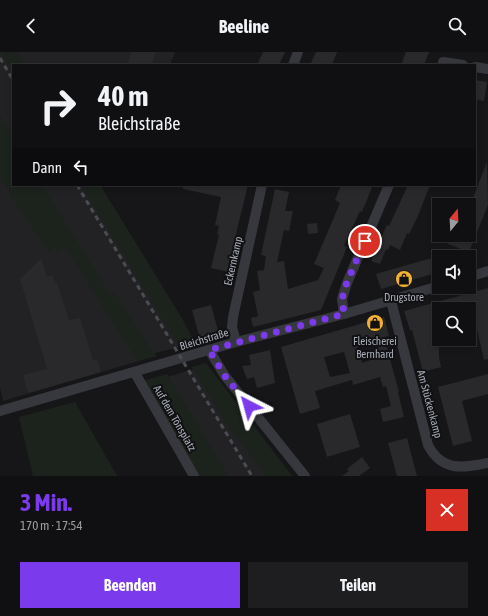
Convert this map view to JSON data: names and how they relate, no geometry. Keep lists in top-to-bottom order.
{
  "streets": {
    "street": [
      "Eckernkamp",
      "Bleichstraße",
      "Am Stückenkamp",
      "Auf dem Tönsplatz"
    ]
  },
  "crossings": [
    ["Eckernkamp", "Bleichstraße"],
    ["Bleichstraße", "Am Stückenkamp"],
    ["Bleichstraße", "Auf dem Tönsplatz"]
  ],
  "places": {
    "shop": ["Drugstore", "Fleischerei Bernhard"]
  },
  "north": "top",
  "page": {
    "header": "Beeline",
    "turn": ["40 m", "Bleichstraße"],
    "then": "Dann",
    "heading": ["3 Min.", "170 m · 17:54"],
    "buttons": ["Beenden", "Teilen"]
  }
}
